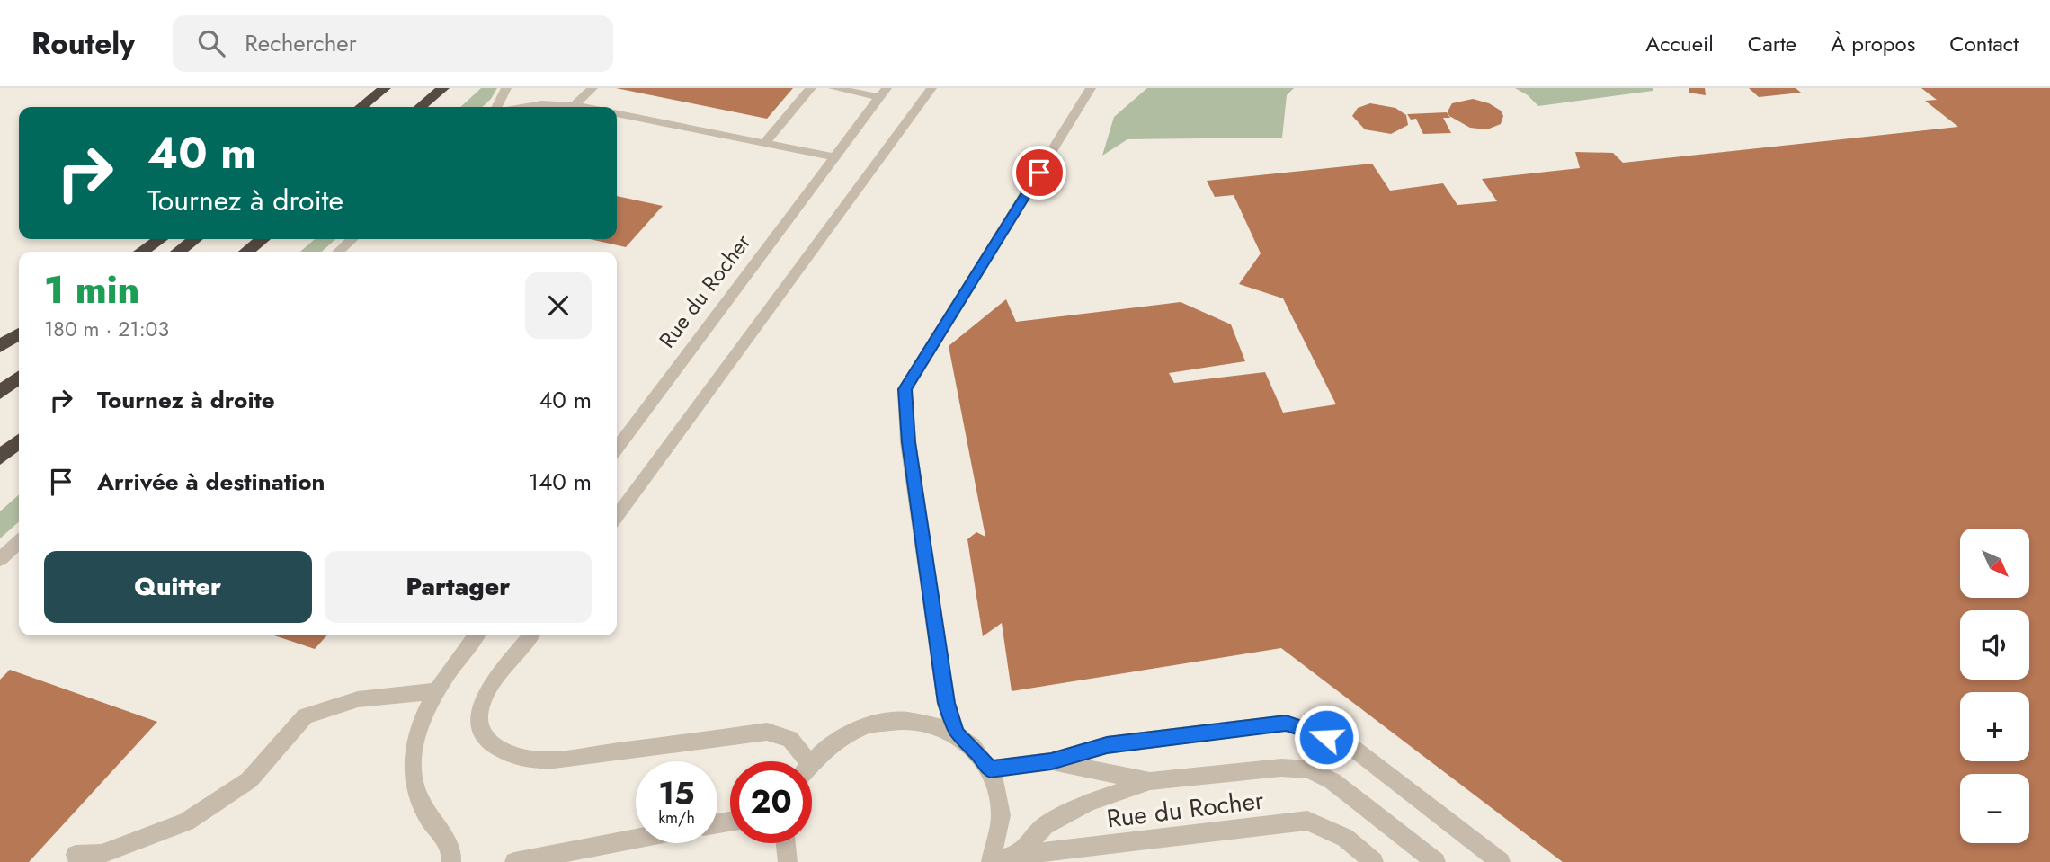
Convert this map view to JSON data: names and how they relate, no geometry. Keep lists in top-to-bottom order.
{
  "streets": {
    "street": ["Rue du Rocher"]
  },
  "north": "bottom right",
  "page": {
    "header": "Routely",
    "search": "Rechercher",
    "nav": [
      "Accueil",
      "Carte",
      "À propos",
      "Contact"
    ],
    "turn": ["40 m", "Tournez à droite"],
    "heading": ["1 min", "180 m · 21:03"],
    "list": [
      {
        "name": "Tournez à droite",
        "value": "40 m"
      },
      {
        "name": "Arrivée à destination",
        "value": "140 m"
      }
    ],
    "map_buttons": ["+", "−"],
    "buttons": ["Quitter", "Partager"],
    "speed": "15 km/h",
    "limit": "20"
  }
}
